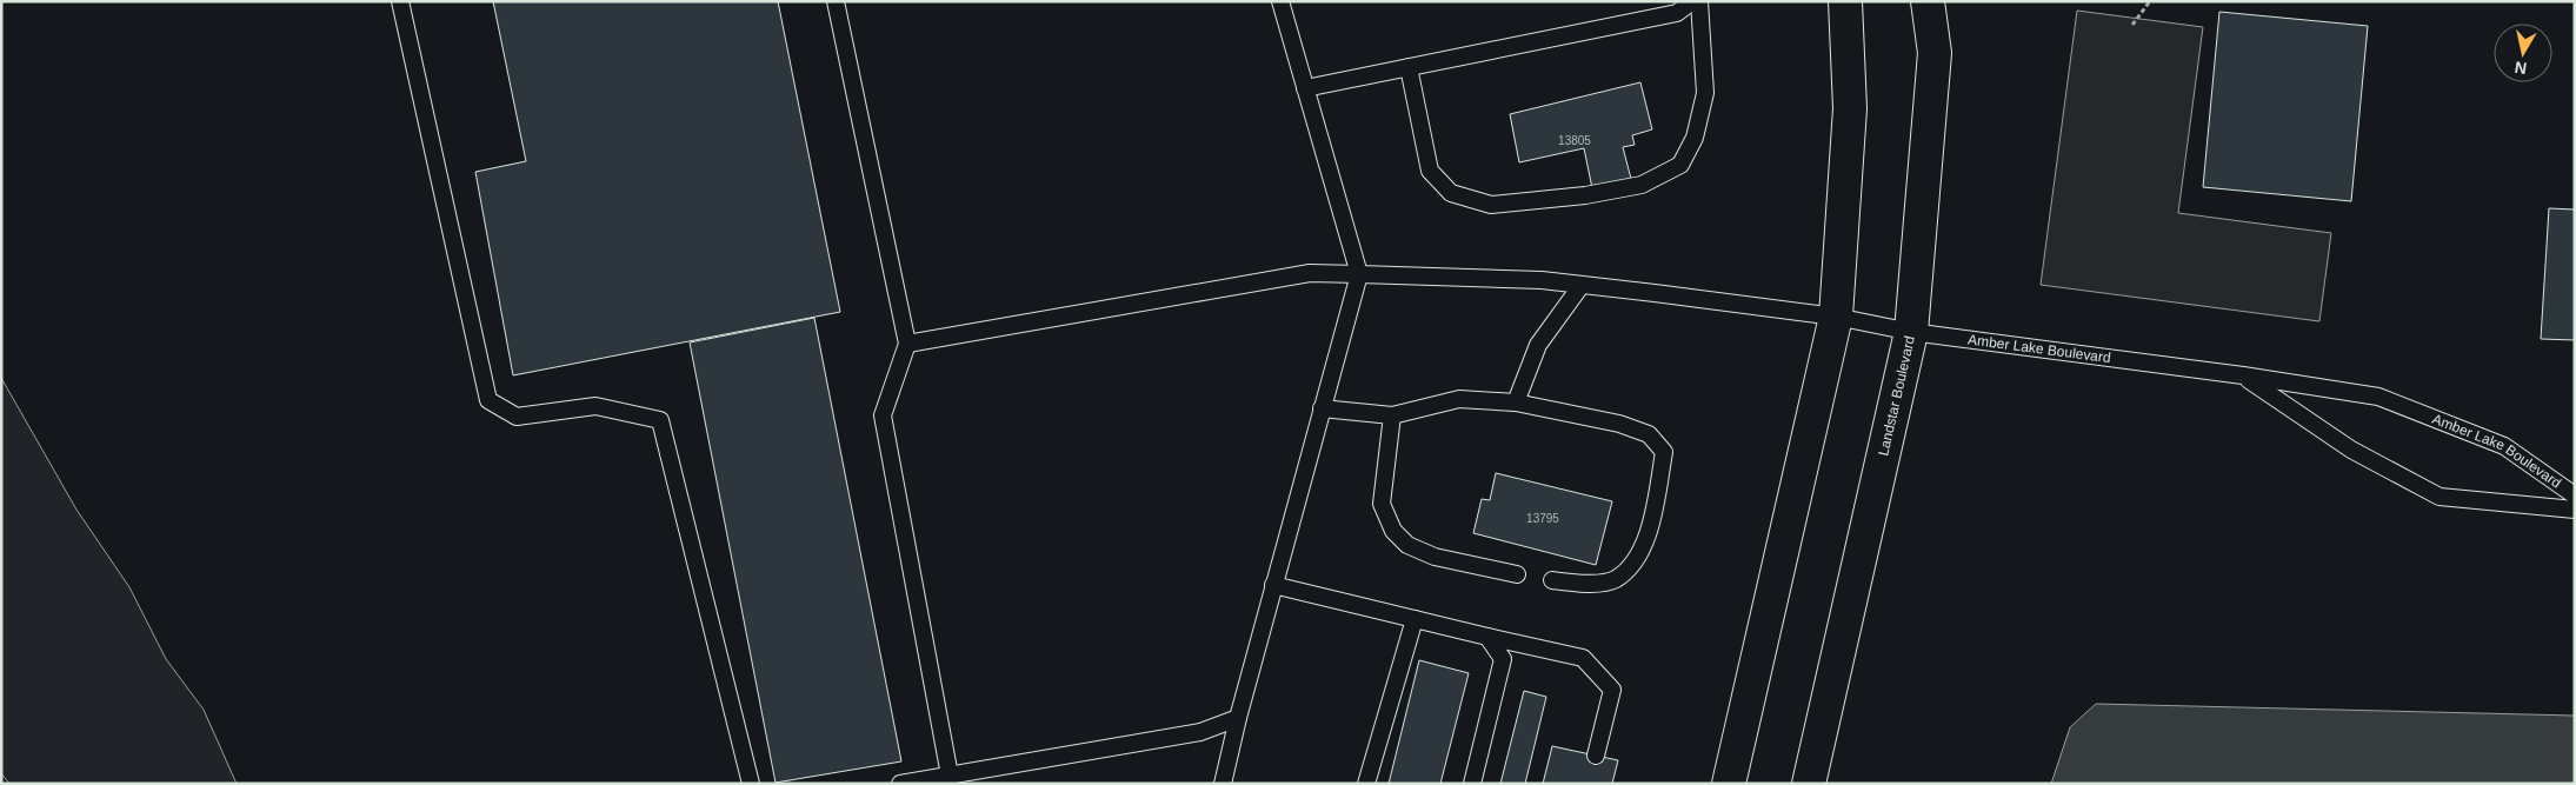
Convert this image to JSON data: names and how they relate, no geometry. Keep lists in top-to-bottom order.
{
  "streets": {
    "main road": ["Landstar Boulevard"],
    "lane": ["Amber Lake Boulevard"]
  },
  "crossings": [
    ["Amber Lake Boulevard", "Landstar Boulevard"]
  ],
  "house_numbers": ["13805", "13795"],
  "north": "bottom"
}
